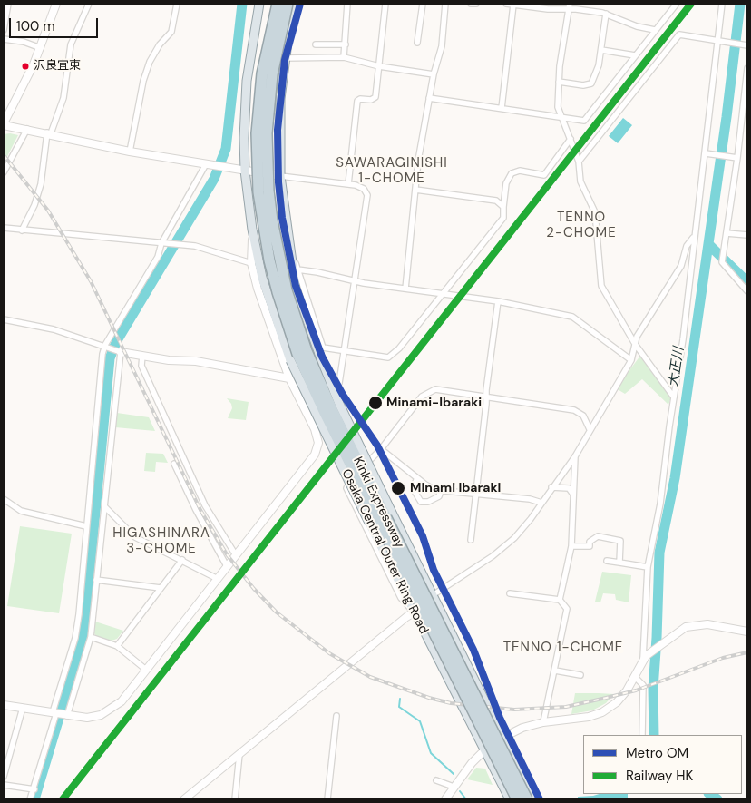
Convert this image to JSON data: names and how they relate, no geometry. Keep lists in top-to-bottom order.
{
  "streets": {
    "highway": ["Kinki Expressway"],
    "main road": ["Osaka Central Outer Ring Road"]
  },
  "districts": [
    "SAWARAGINISHI 1-CHOME",
    "TENNO 2-CHOME",
    "HIGASHINARA 3-CHOME",
    "TENNO 1-CHOME"
  ],
  "water": ["大正川"],
  "places": ["沢良宜東", "Minami-Ibaraki", "Minami Ibaraki"],
  "lines": ["metro line OM", "rail line HK"],
  "legend": ["Metro OM", "Railway HK"],
  "scale_bar": "100 m"
}
